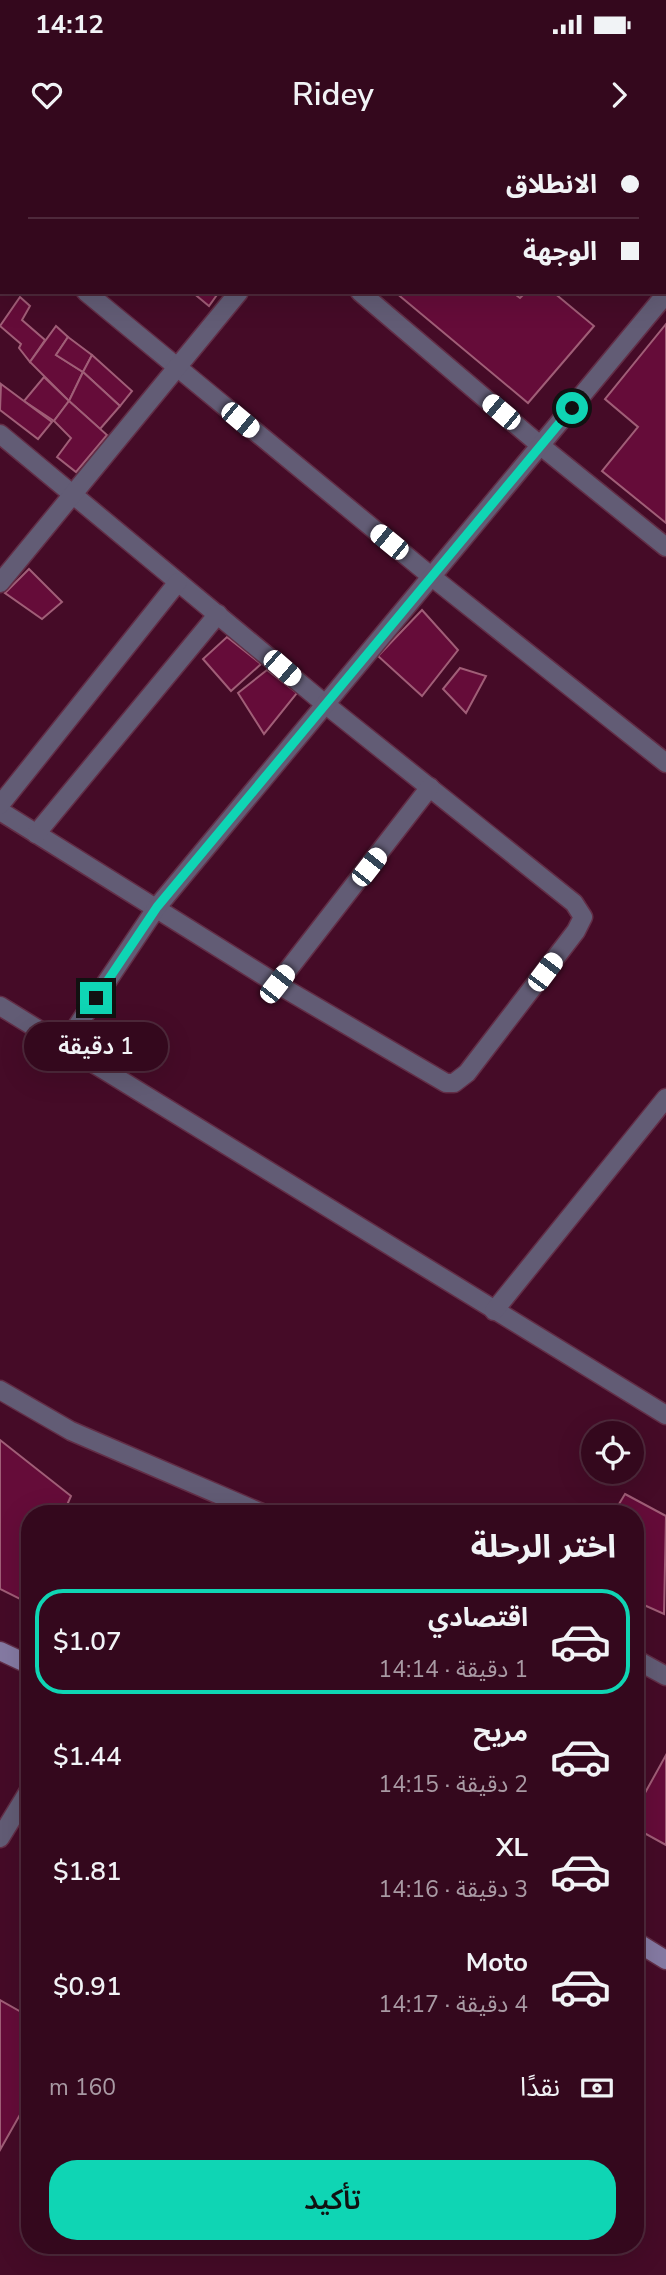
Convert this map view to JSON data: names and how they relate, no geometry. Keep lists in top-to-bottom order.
{
  "page": {
    "status": "14:12",
    "header": "Ridey",
    "banner": ["الانطلاق", "الوجهة"],
    "bubble": "1 دقيقة",
    "heading": "اختر الرحلة",
    "list": [
      {
        "name": "اقتصادي",
        "note": "1 دقيقة · 14:14",
        "value": "$1.07"
      },
      {
        "name": "مريح",
        "note": "2 دقيقة · 14:15",
        "value": "$1.44"
      },
      {
        "name": "XL",
        "note": "3 دقيقة · 14:16",
        "value": "$1.81"
      },
      {
        "name": "Moto",
        "note": "4 دقيقة · 14:17",
        "value": "$0.91"
      }
    ],
    "pay": ["نقدًا", "160 m"],
    "buttons": "تأكيد"
  }
}
